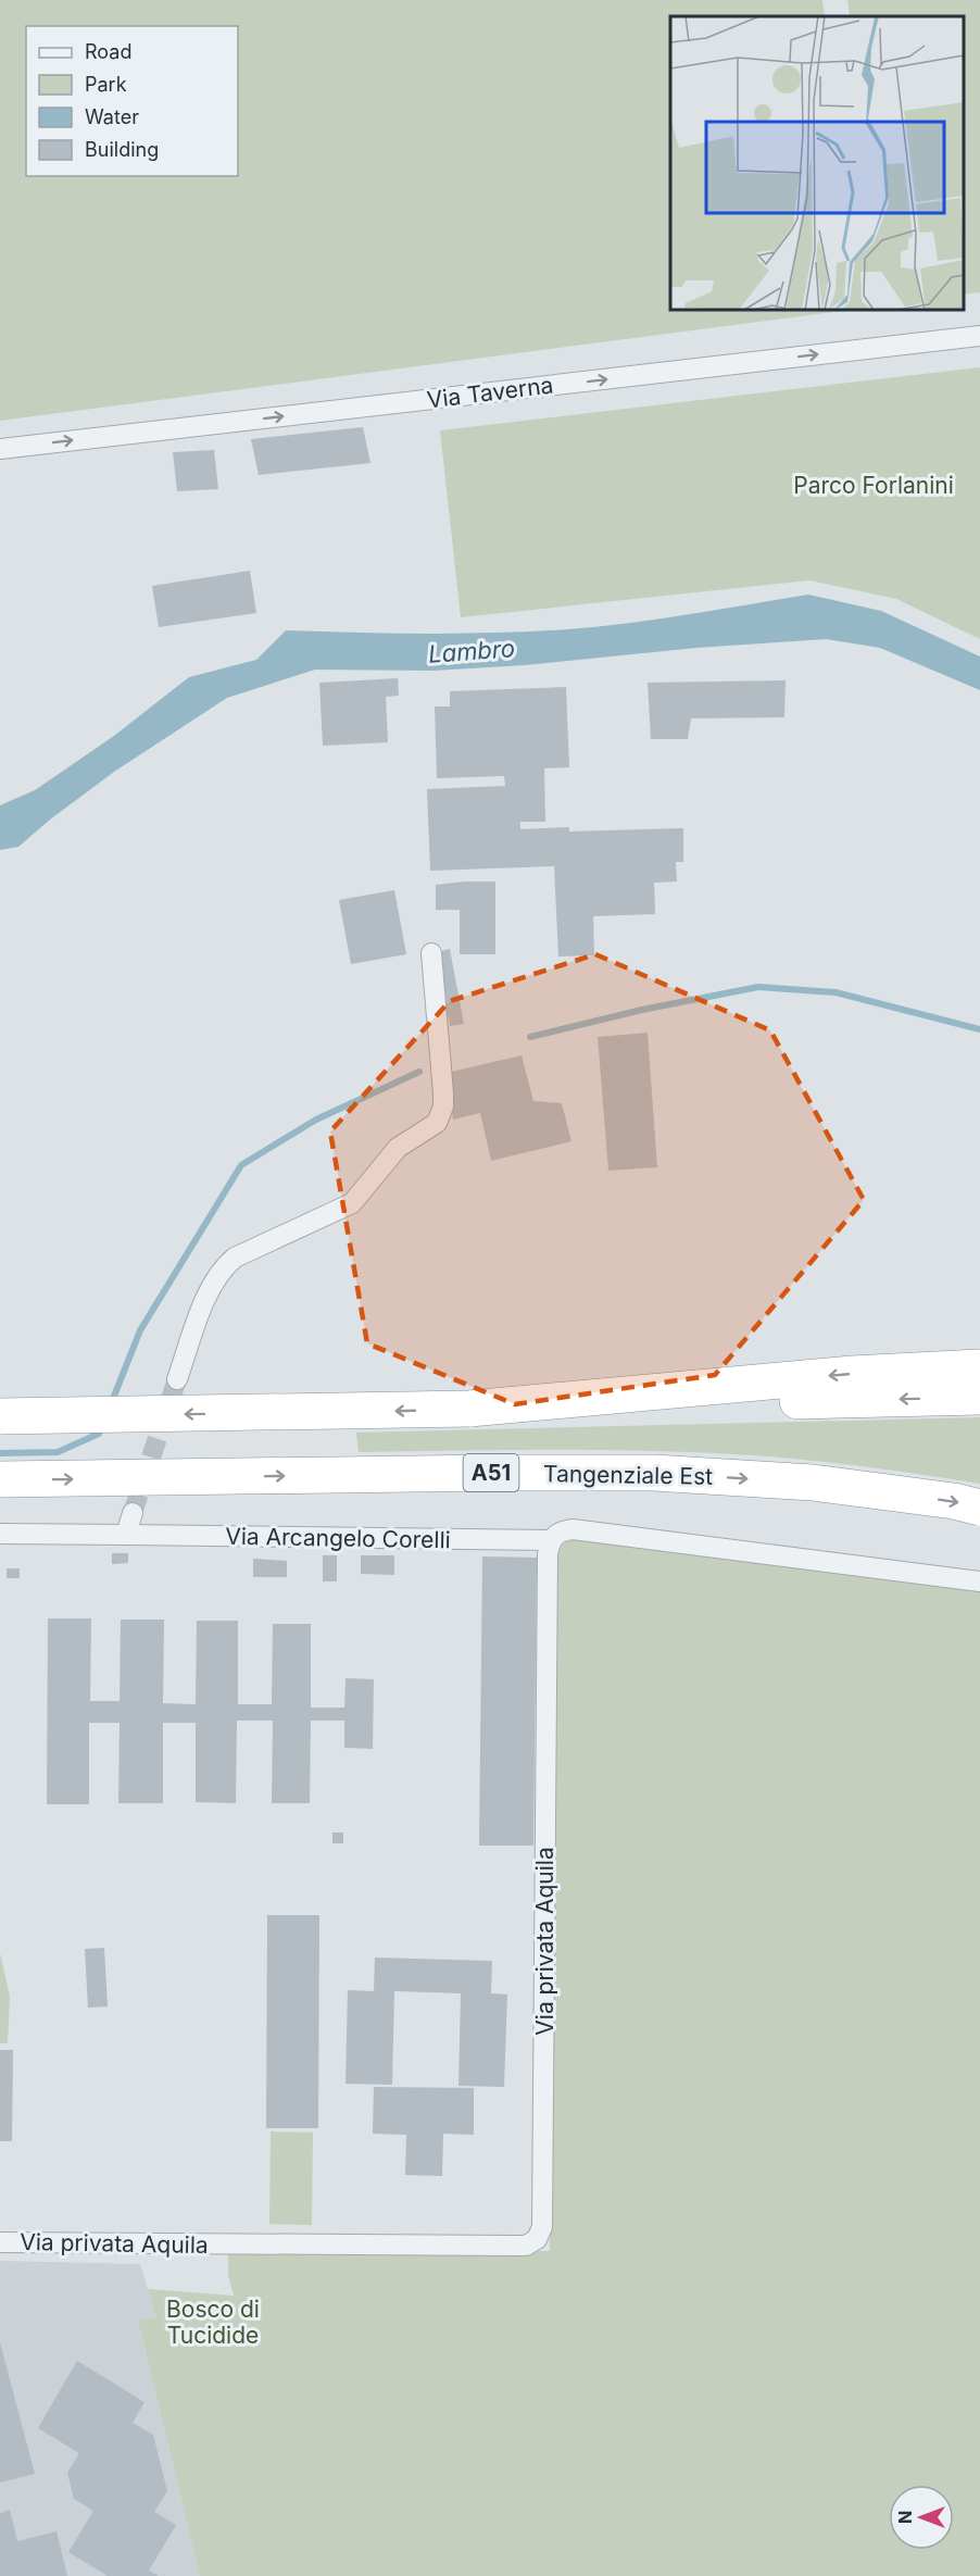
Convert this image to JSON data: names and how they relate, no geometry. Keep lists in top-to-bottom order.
{
  "streets": {
    "highway": ["A51", "Tangenziale Est"],
    "street": ["Via Taverna", "Via Arcangelo Corelli", "Via privata Aquila"]
  },
  "crossings": [
    ["Via Arcangelo Corelli", "Via privata Aquila"]
  ],
  "one_way": ["Via Taverna"],
  "water": ["Lambro"],
  "parks": ["Parco Forlanini", "Bosco di Tucidide"],
  "legend": [
    "Road",
    "Park",
    "Water",
    "Building"
  ],
  "north": "left"
}
